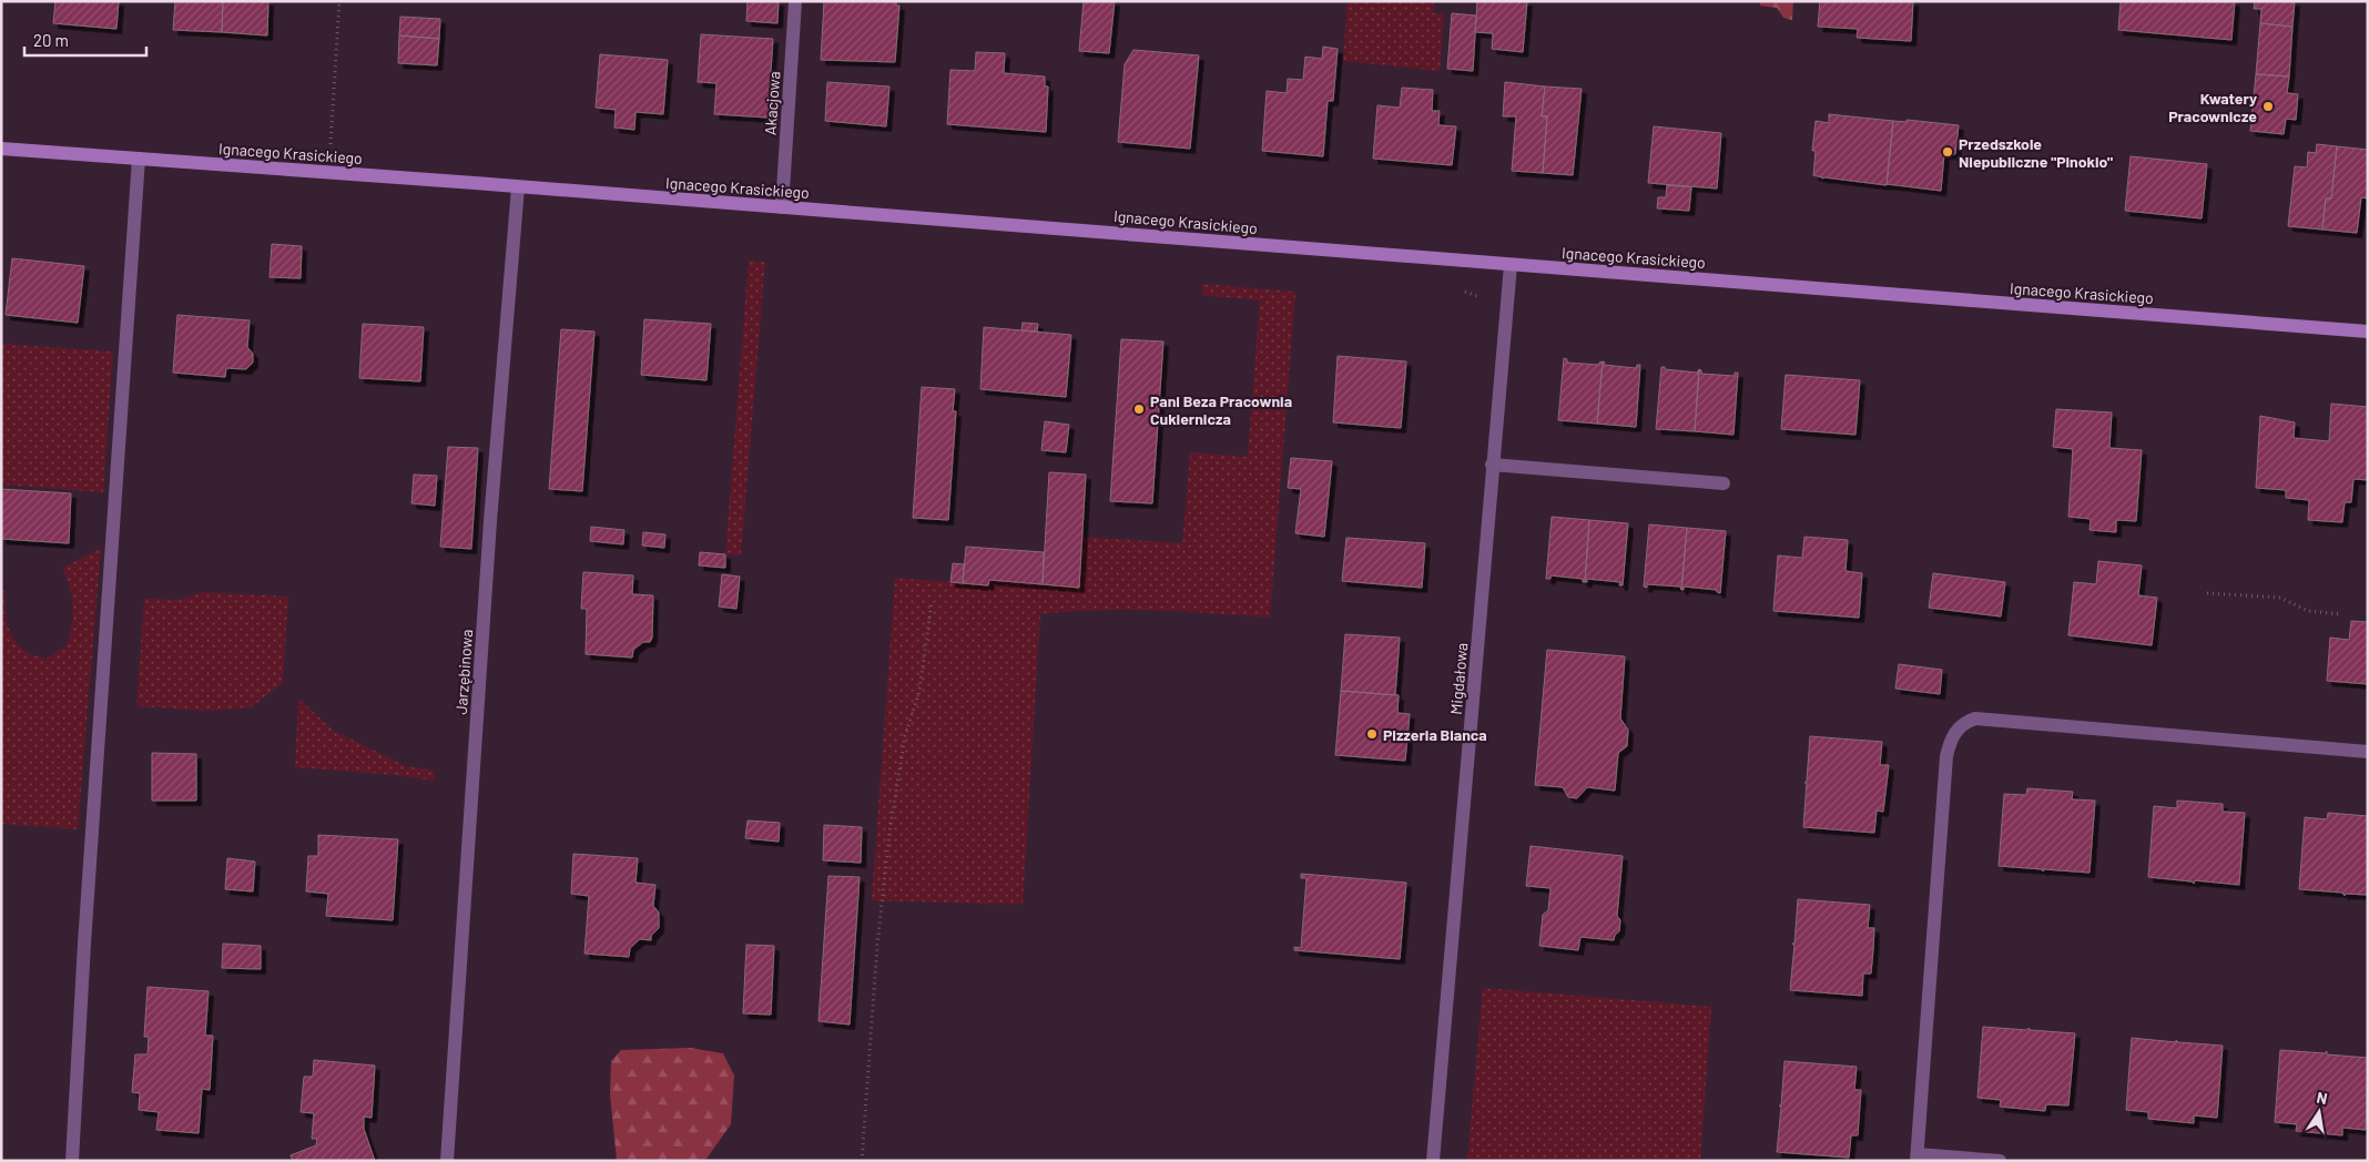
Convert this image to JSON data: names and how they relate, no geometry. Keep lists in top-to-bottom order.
{
  "streets": {
    "street": [
      "Akacjowa",
      "Ignacego Krasickiego",
      "Jarzębinowa",
      "Migdałowa"
    ]
  },
  "crossings": [
    ["Akacjowa", "Ignacego Krasickiego"],
    ["Ignacego Krasickiego", "Jarzębinowa"],
    ["Ignacego Krasickiego", "Migdałowa"]
  ],
  "places": [
    "Kwatery Pracownicze",
    "Przedszkole Niepubliczne \"Pinokio\"",
    "Pani Beza Pracownia Cukiernicza",
    "Pizzeria Bianca"
  ],
  "scale_bar": "20 m",
  "north": "top"
}
